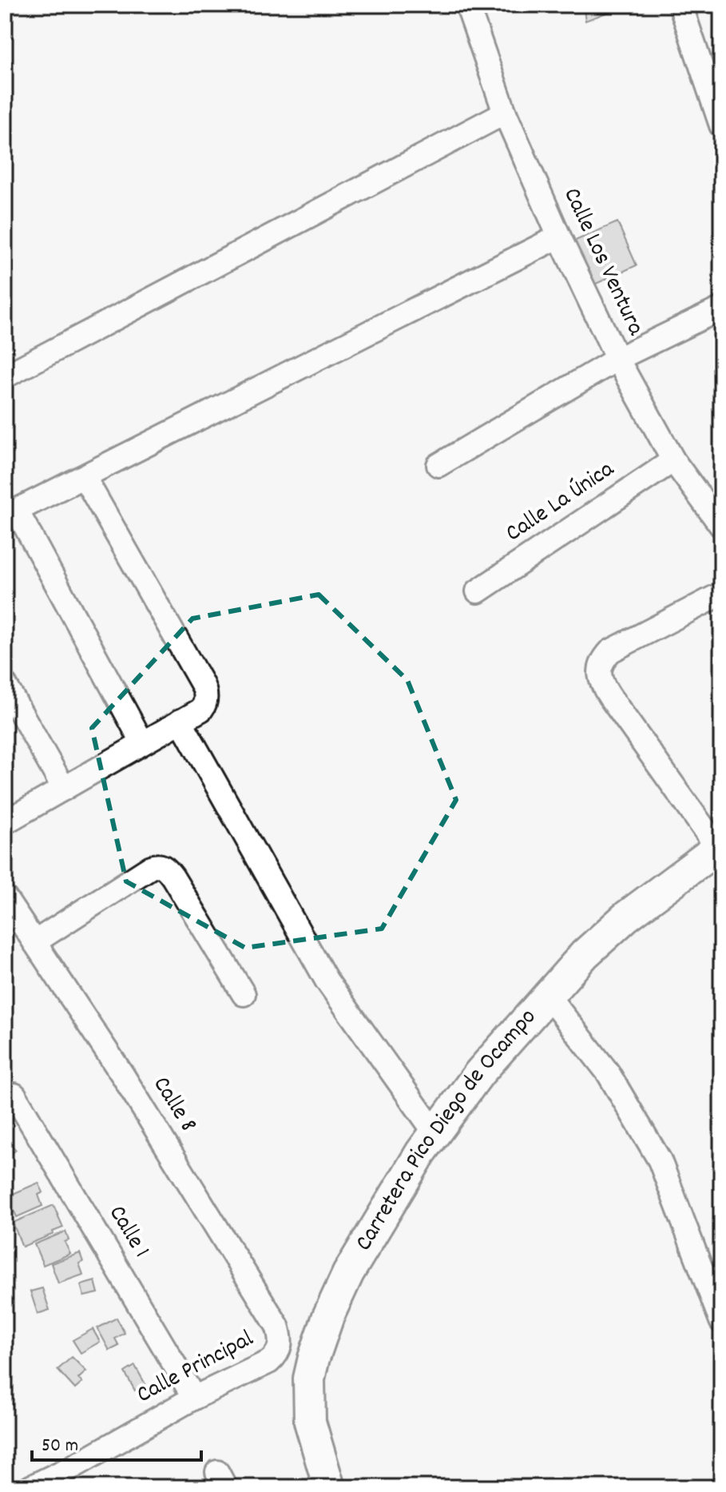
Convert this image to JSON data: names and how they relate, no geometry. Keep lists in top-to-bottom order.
{
  "streets": {
    "street": [
      "Calle Los Ventura",
      "Calle La Única",
      "Calle 8",
      "Carretera Pico Diego de Ocampo",
      "Calle 1",
      "Calle Principal"
    ]
  },
  "crossings": [
    ["Calle Los Ventura", "Calle La Única"],
    ["Calle 8", "Calle Principal"],
    ["Calle 1", "Calle Principal"]
  ],
  "scale_bar": "50 m"
}
